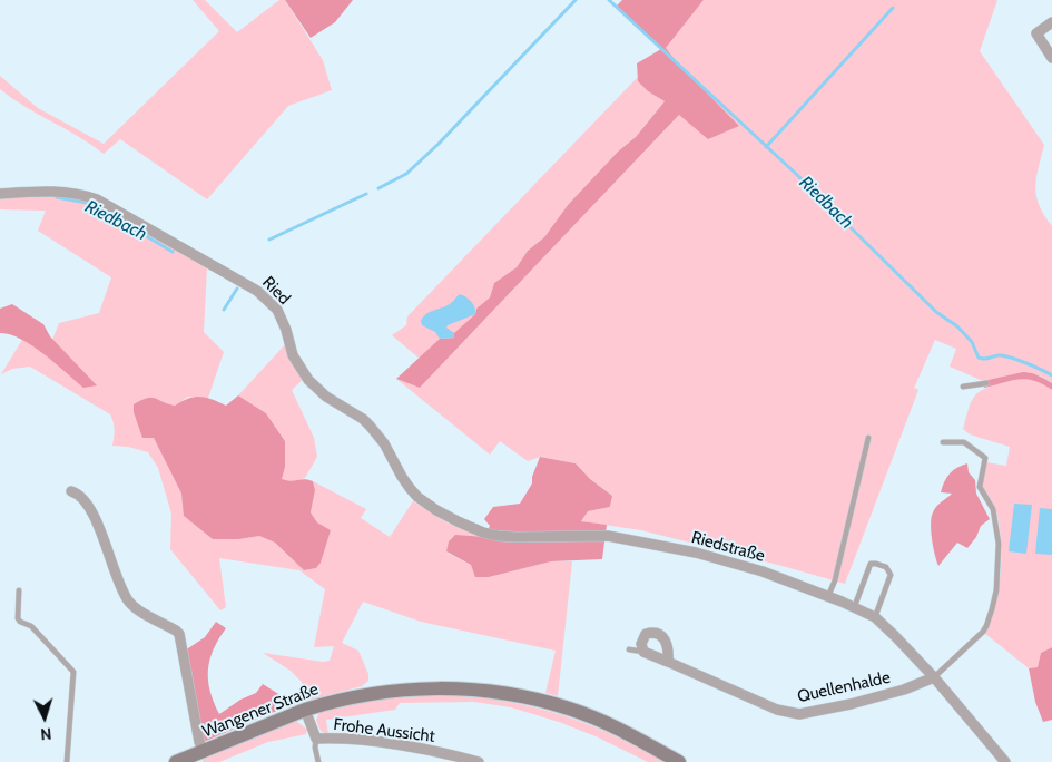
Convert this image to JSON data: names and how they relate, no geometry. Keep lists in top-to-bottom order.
{
  "streets": {
    "main road": ["Wangener Straße"],
    "street": [
      "Ried",
      "Riedstraße",
      "Quellenhalde",
      "Frohe Aussicht"
    ]
  },
  "crossings": [
    ["Ried", "Riedstraße"],
    ["Riedstraße", "Quellenhalde"],
    ["Wangener Straße", "Frohe Aussicht"]
  ],
  "water": ["Riedbach"],
  "north": "bottom"
}
